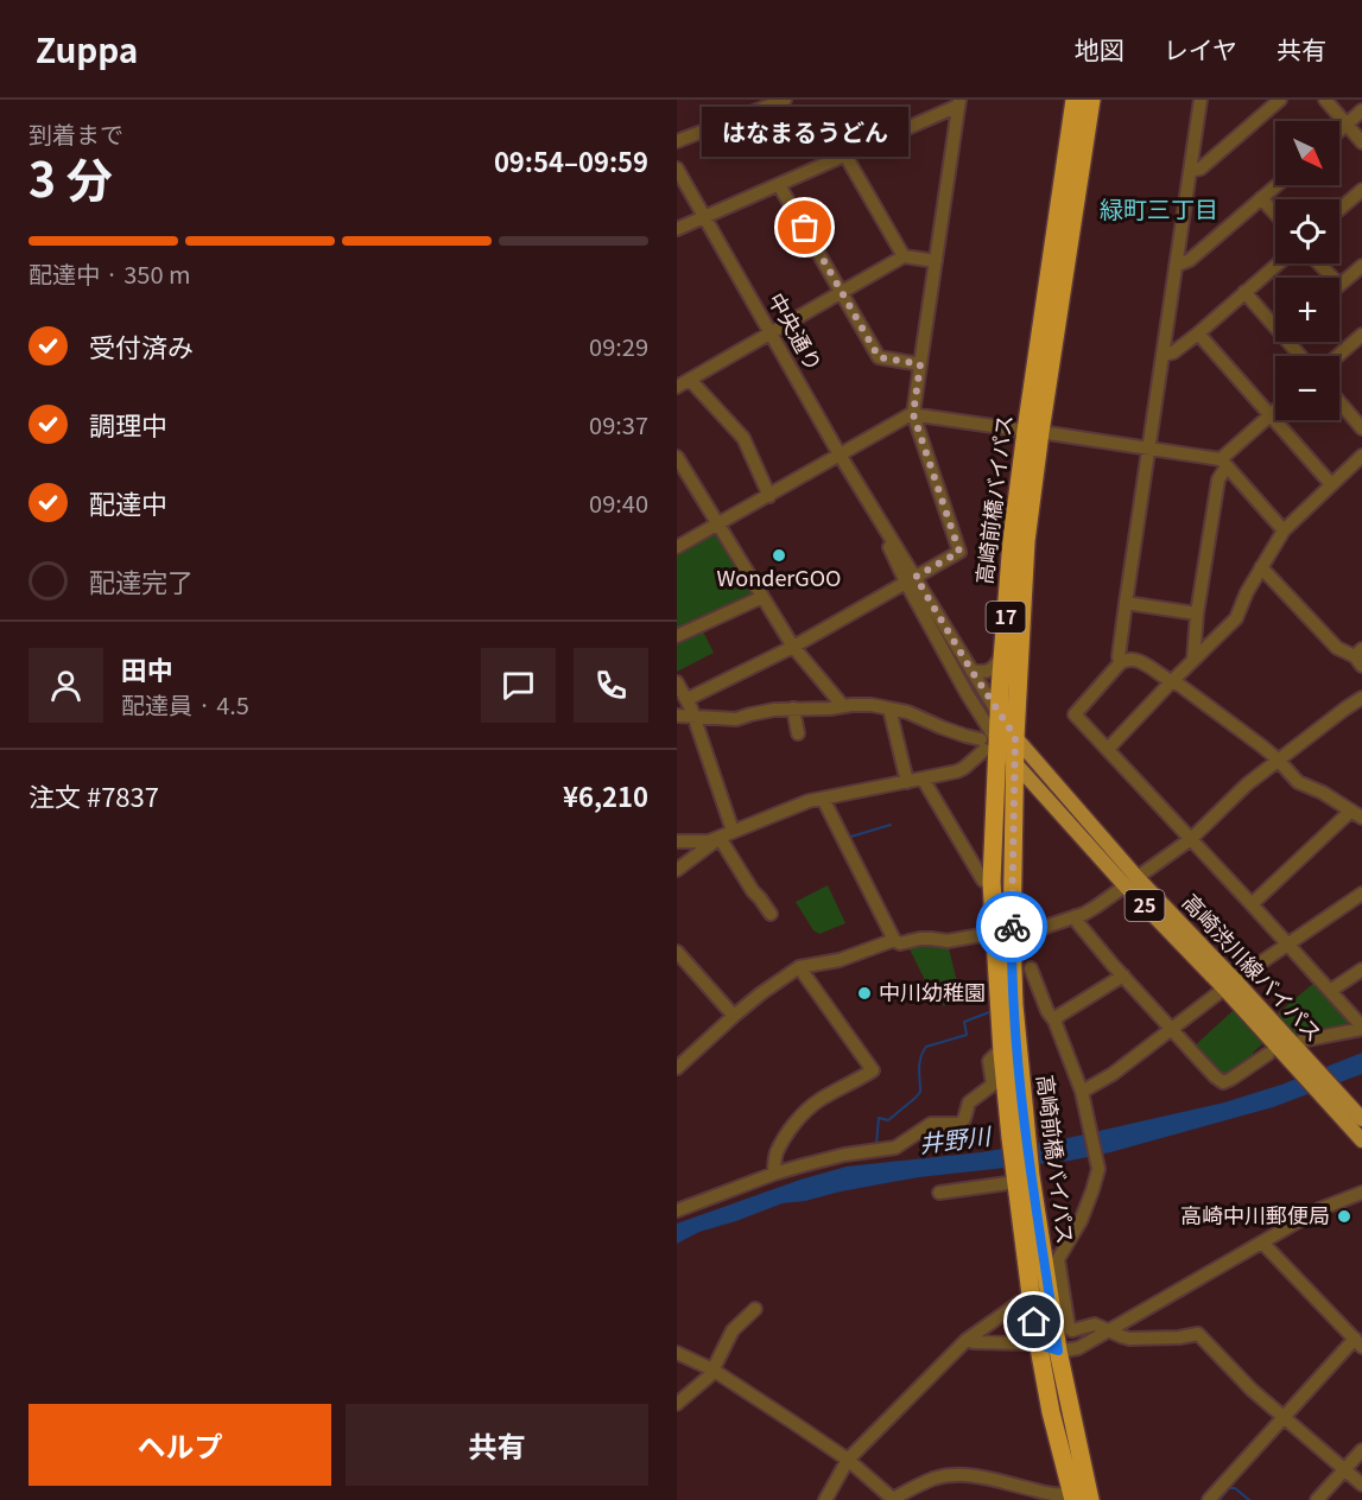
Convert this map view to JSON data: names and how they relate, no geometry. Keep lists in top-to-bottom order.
{
  "streets": {
    "highway": ["高崎前橋バイパス", "17"],
    "main road": ["25", "高崎渋川線バイパス"],
    "street": ["中央通り"]
  },
  "crossings": [
    ["中央通り", "高崎前橋バイパス"],
    ["中央通り", "高崎渋川線バイパス"],
    ["高崎前橋バイパス", "高崎渋川線バイパス"]
  ],
  "districts": ["緑町三丁目"],
  "water": ["井野川"],
  "places": [
    "はなまるうどん",
    "WonderGOO",
    "中川幼稚園",
    "高崎中川郵便局"
  ],
  "north": "bottom right",
  "page": {
    "header": "Zuppa",
    "nav": ["地図", "レイヤ", "共有"],
    "heading": ["3 分", "到着まで", "09:54–09:59"],
    "panel": [
      "田中",
      "配達員 · 4.5",
      "注文 #7837",
      "¥6,210"
    ],
    "bubble": "はなまるうどん",
    "map_buttons": ["+", "−"],
    "bar": "配達中 · 350 m",
    "list": [
      ["受付済み", "09:29"],
      ["調理中", "09:37"],
      ["配達中", "09:40"],
      "配達完了"
    ],
    "buttons": ["ヘルプ", "共有"]
  }
}
